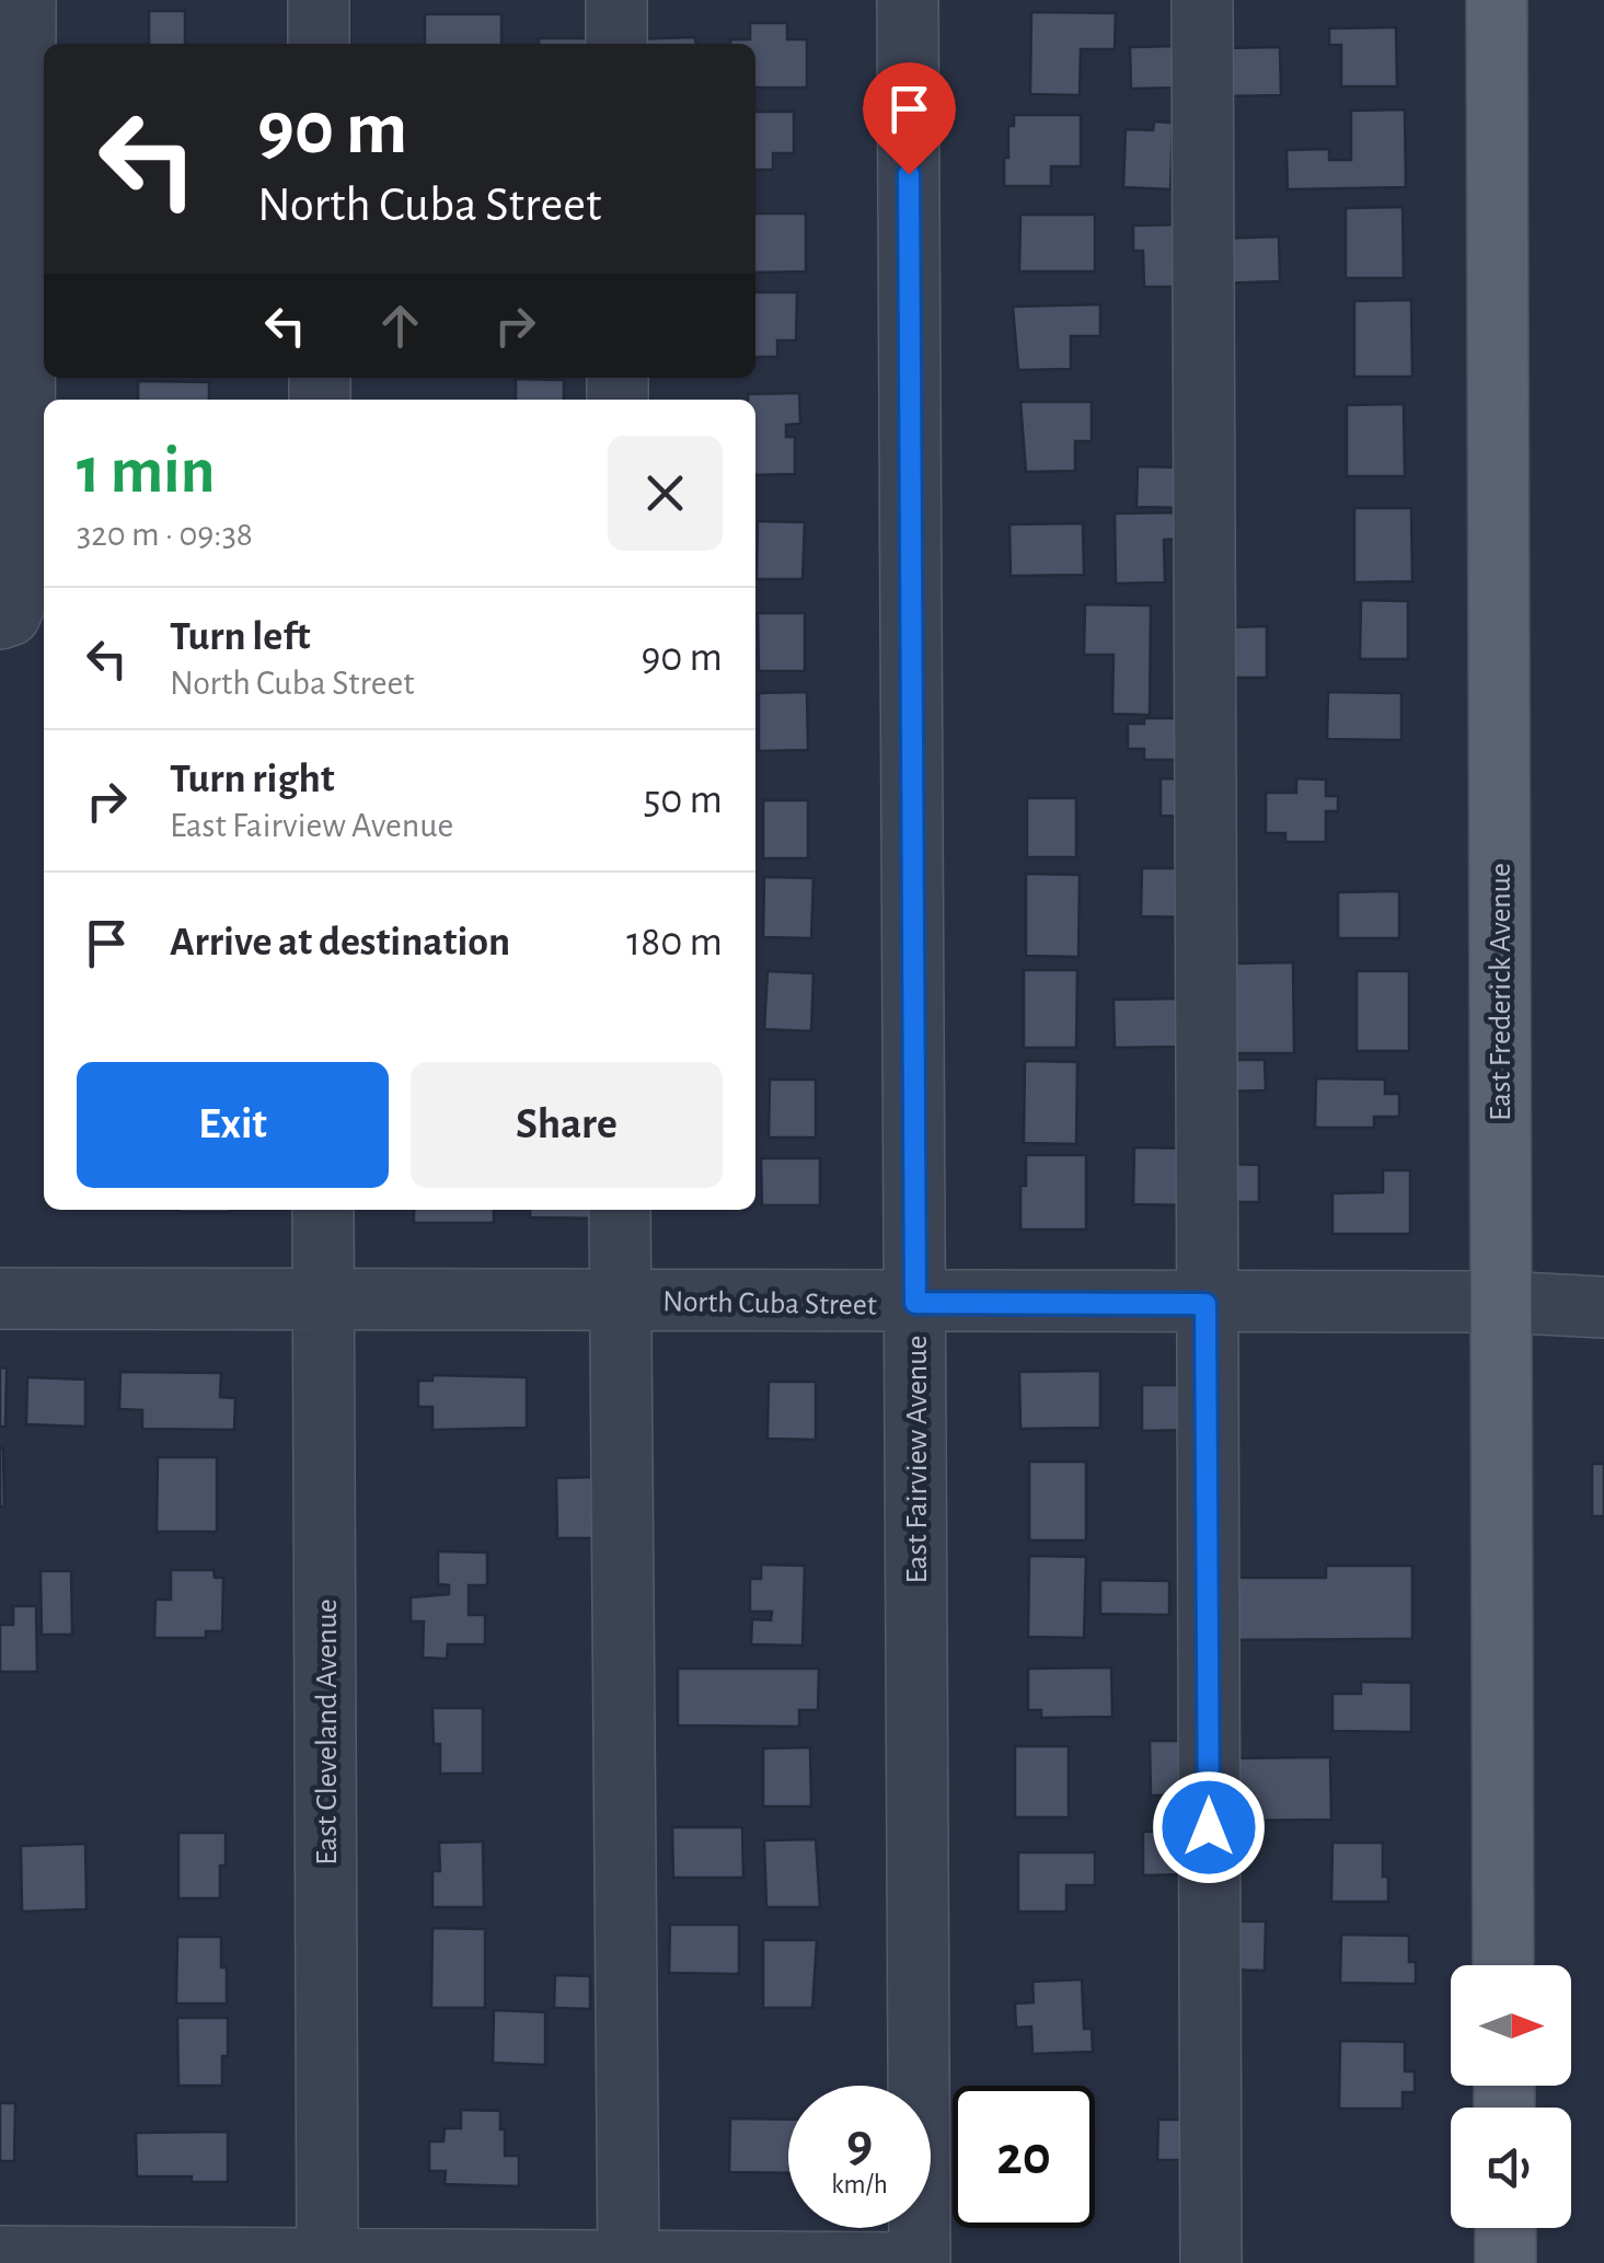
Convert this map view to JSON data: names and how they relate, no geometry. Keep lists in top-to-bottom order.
{
  "streets": {
    "main road": ["East Frederick Avenue"],
    "street": ["North Cuba Street", "East Fairview Avenue", "East Cleveland Avenue"]
  },
  "crossings": [
    ["East Frederick Avenue", "North Cuba Street"],
    ["North Cuba Street", "East Fairview Avenue"],
    ["North Cuba Street", "East Cleveland Avenue"]
  ],
  "north": "right",
  "page": {
    "turn": ["90 m", "North Cuba Street"],
    "heading": ["1 min", "320 m · 09:38"],
    "list": [
      {
        "name": "Turn left",
        "note": "North Cuba Street",
        "value": "90 m"
      },
      {
        "name": "Turn right",
        "note": "East Fairview Avenue",
        "value": "50 m"
      },
      {
        "name": "Arrive at destination",
        "value": "180 m"
      }
    ],
    "buttons": ["Exit", "Share"],
    "speed": "9 km/h",
    "limit": "20"
  }
}
